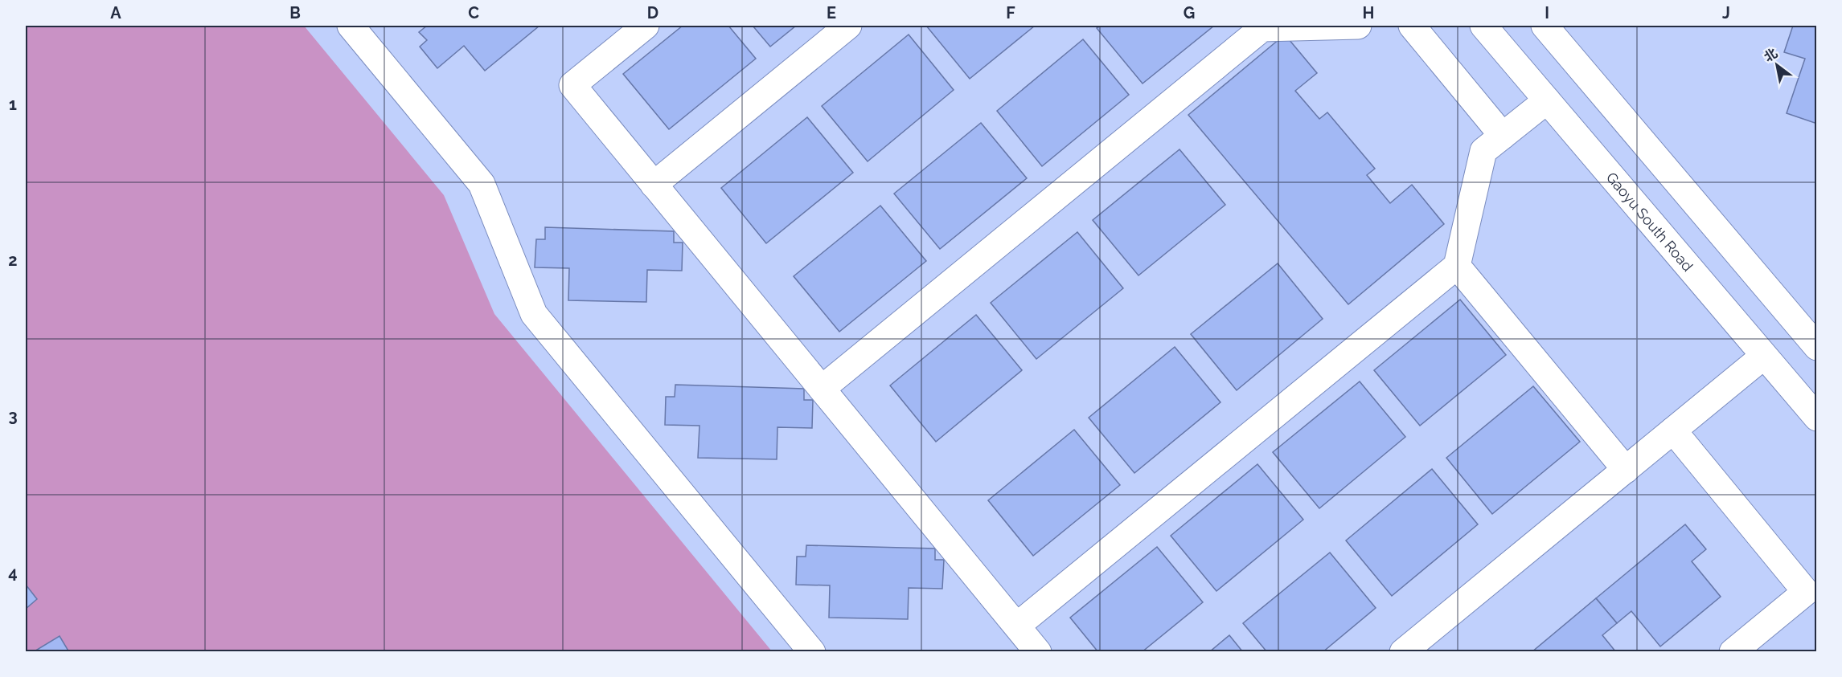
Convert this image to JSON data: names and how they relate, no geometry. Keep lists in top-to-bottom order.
{
  "streets": {
    "street": ["Gaoyu South Road"]
  },
  "north": "top left",
  "grid": {
    "columns": [
      "A",
      "B",
      "C",
      "D",
      "E",
      "F",
      "G",
      "H",
      "I",
      "J"
    ],
    "rows": [
      "1",
      "2",
      "3",
      "4"
    ]
  }
}
